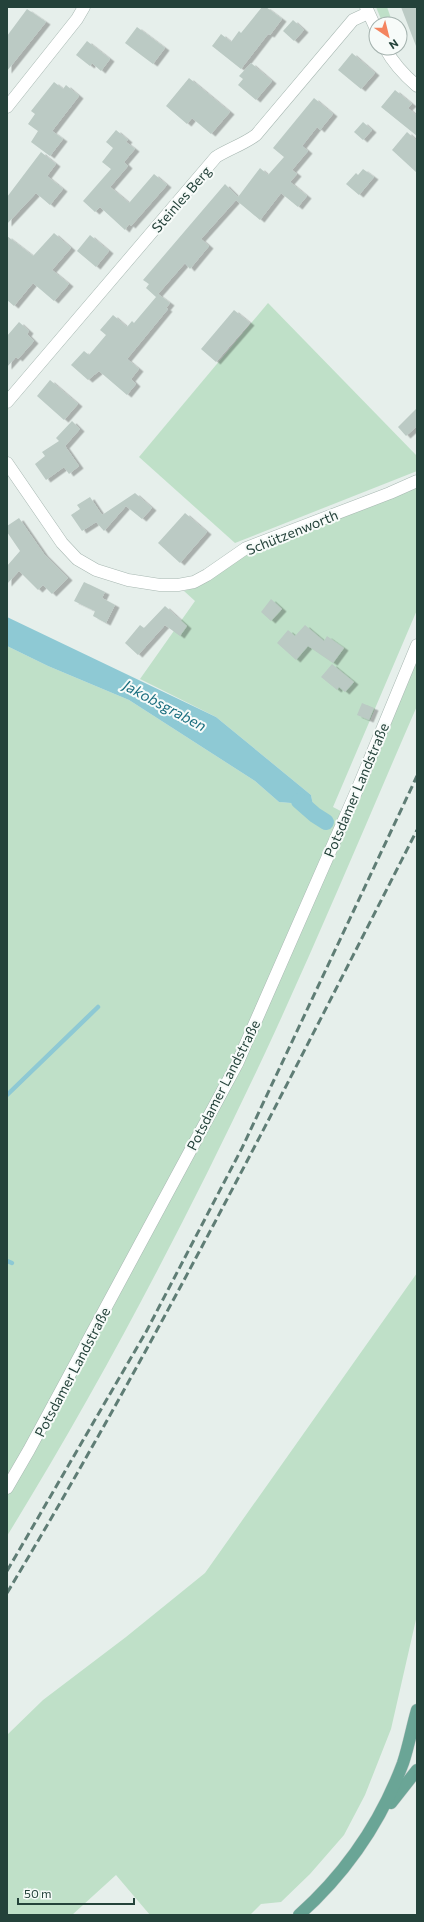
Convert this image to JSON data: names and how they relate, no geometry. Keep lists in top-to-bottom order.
{
  "streets": {
    "street": ["Steinles Berg", "Schützenworth", "Potsdamer Landstraße"]
  },
  "water": ["Jakobsgraben"],
  "scale_bar": "50 m",
  "north": "bottom right"
}
